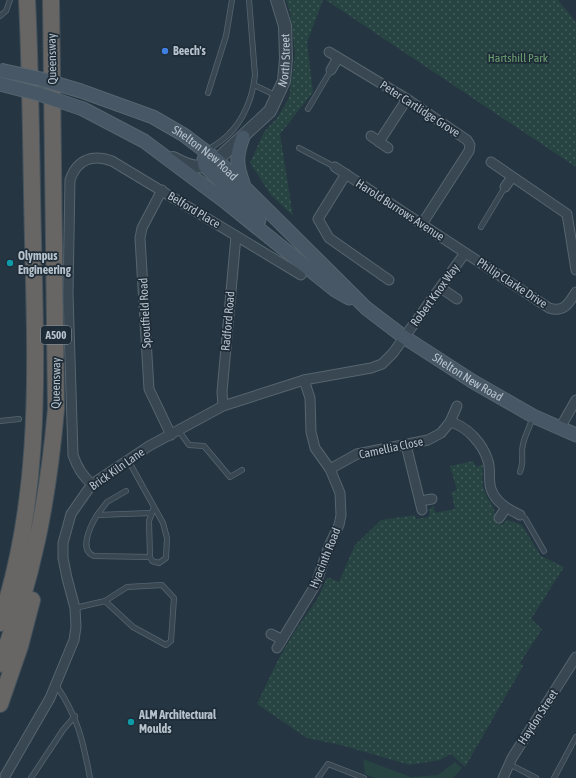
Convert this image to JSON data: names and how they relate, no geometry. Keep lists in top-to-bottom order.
{
  "streets": {
    "highway": ["Queensway", "A500"],
    "main road": ["Shelton New Road"],
    "street": [
      "North Street",
      "Peter Cartlidge Grove",
      "Belford Place",
      "Harold Burrows Avenue",
      "Philip Clarke Drive",
      "Robert Knox Way",
      "Spoutfield Road",
      "Radford Road",
      "Camellia Close",
      "Brick Kiln Lane",
      "Hyacinth Road",
      "Haydon Street"
    ]
  },
  "crossings": [
    ["North Street", "Shelton New Road"],
    ["Peter Cartlidge Grove", "Harold Burrows Avenue"],
    ["Shelton New Road", "Robert Knox Way"],
    ["Shelton New Road", "Brick Kiln Lane"],
    ["Belford Place", "Spoutfield Road"],
    ["Belford Place", "Radford Road"],
    ["Belford Place", "Brick Kiln Lane"],
    ["Harold Burrows Avenue", "Philip Clarke Drive"],
    ["Harold Burrows Avenue", "Robert Knox Way"],
    ["Philip Clarke Drive", "Robert Knox Way"],
    ["Robert Knox Way", "Brick Kiln Lane"],
    ["Spoutfield Road", "Brick Kiln Lane"],
    ["Radford Road", "Brick Kiln Lane"],
    ["Camellia Close", "Hyacinth Road"],
    ["Brick Kiln Lane", "Hyacinth Road"]
  ],
  "parks": ["Hartshill Park"],
  "places": ["Beech's", "Olympus Engineering", "ALM Architectural Moulds"]
}
